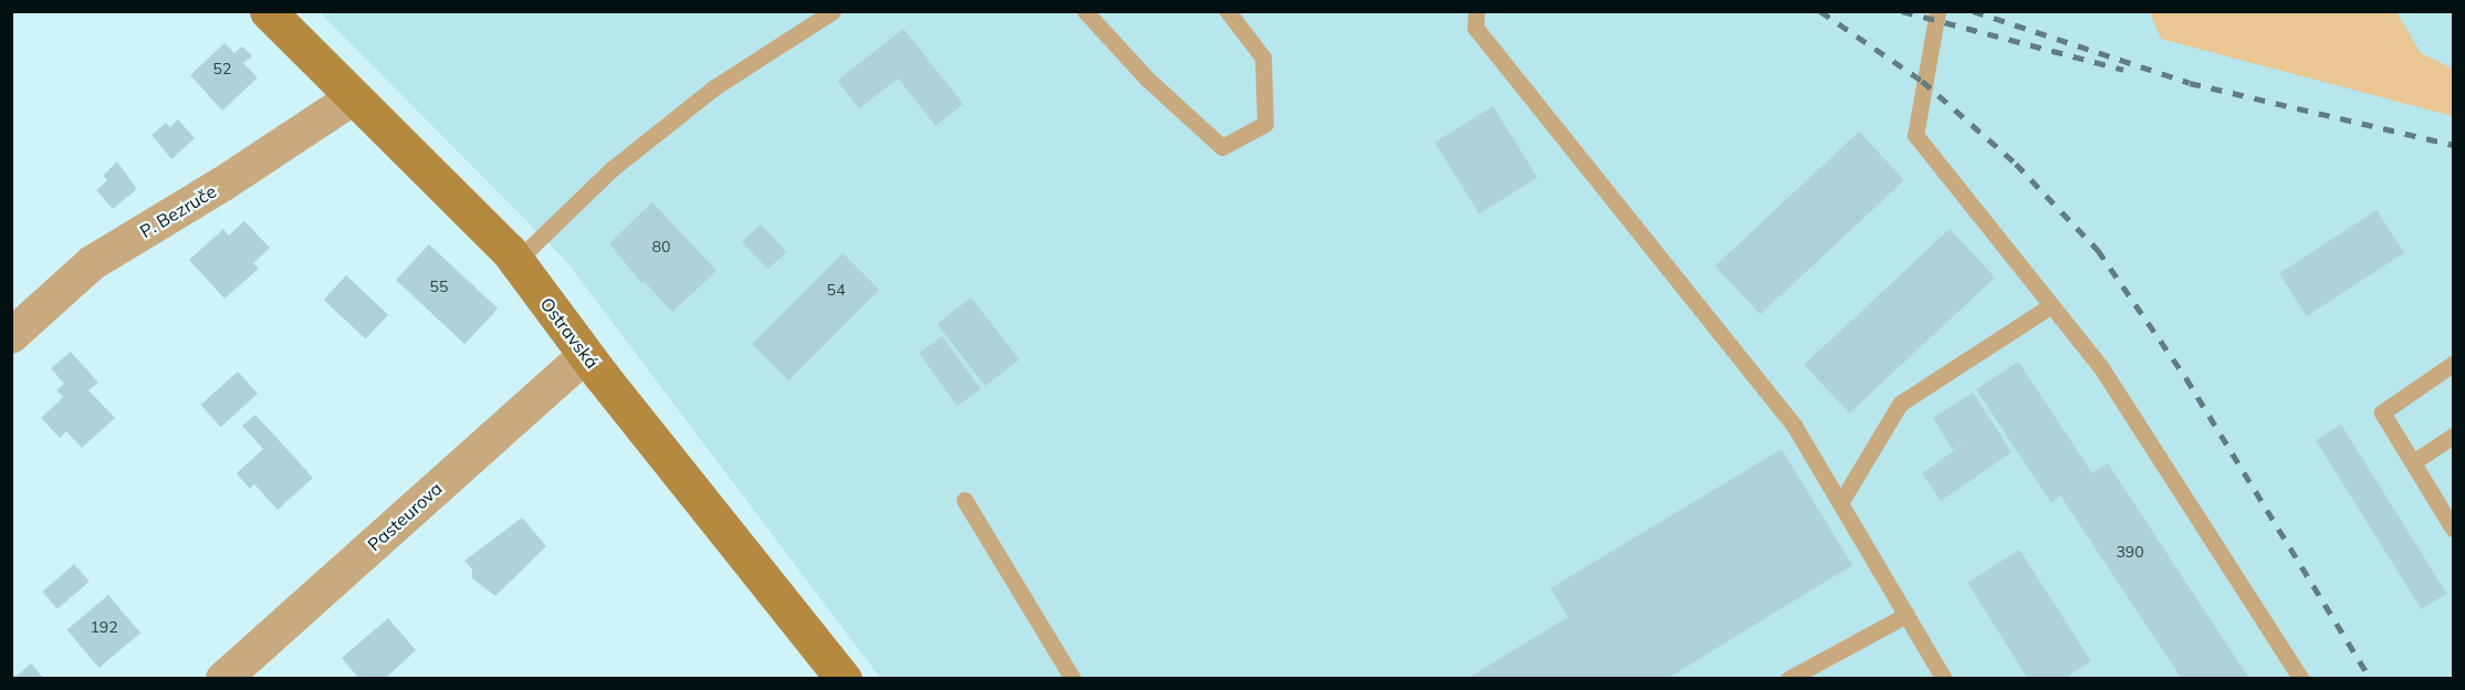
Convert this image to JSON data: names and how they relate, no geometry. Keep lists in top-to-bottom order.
{
  "streets": {
    "street": ["P. Bezruče", "Ostravská", "Pasteurova"]
  },
  "crossings": [
    ["P. Bezruče", "Ostravská"],
    ["Ostravská", "Pasteurova"]
  ],
  "house_numbers": [
    "52",
    "80",
    "55",
    "54",
    "390",
    "192"
  ]
}
